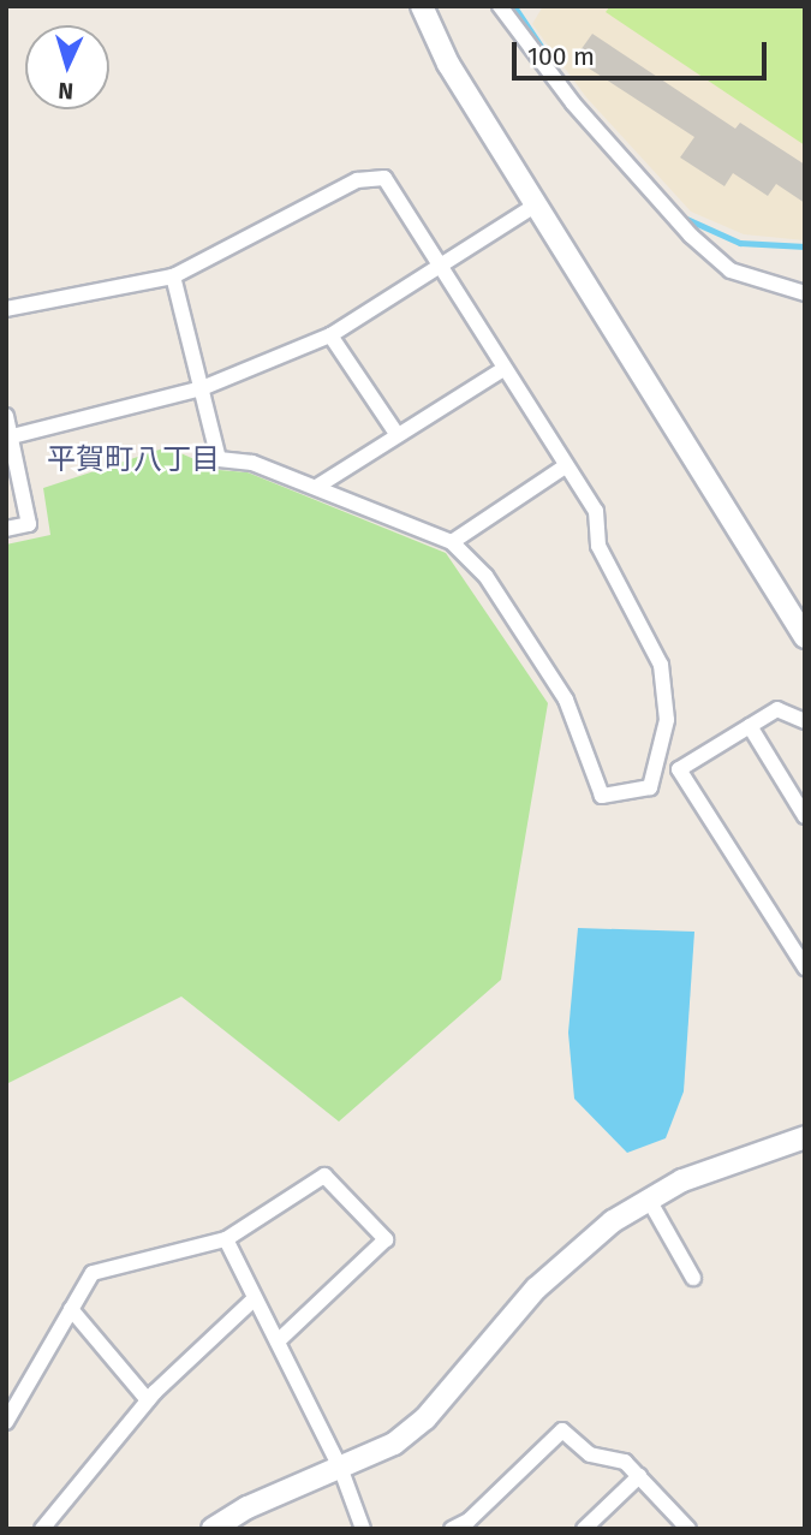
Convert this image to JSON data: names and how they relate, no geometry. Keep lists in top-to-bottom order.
{
  "districts": ["平賀町八丁目"],
  "scale_bar": "100 m",
  "north": "bottom"
}
